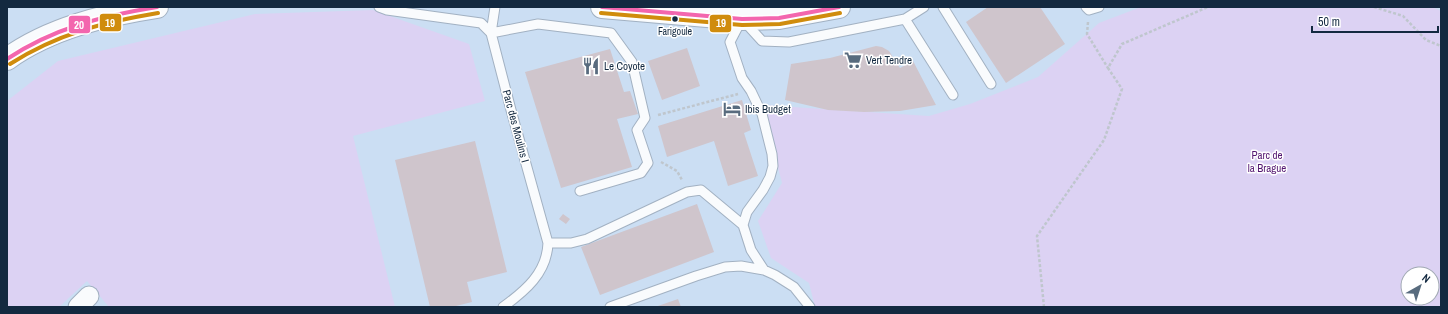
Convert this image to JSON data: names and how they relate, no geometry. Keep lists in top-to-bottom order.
{
  "streets": {
    "lane": ["Parc des Moulins I"]
  },
  "parks": ["Parc de la Brague"],
  "places": {
    "other": ["Farigoule"],
    "supermarket": ["Vert Tendre"],
    "restaurant": ["Le Coyote"],
    "hotel": ["Ibis Budget"]
  },
  "lines": ["transit line 20", "transit line 19"],
  "scale_bar": "50 m",
  "north": "top right"
}
